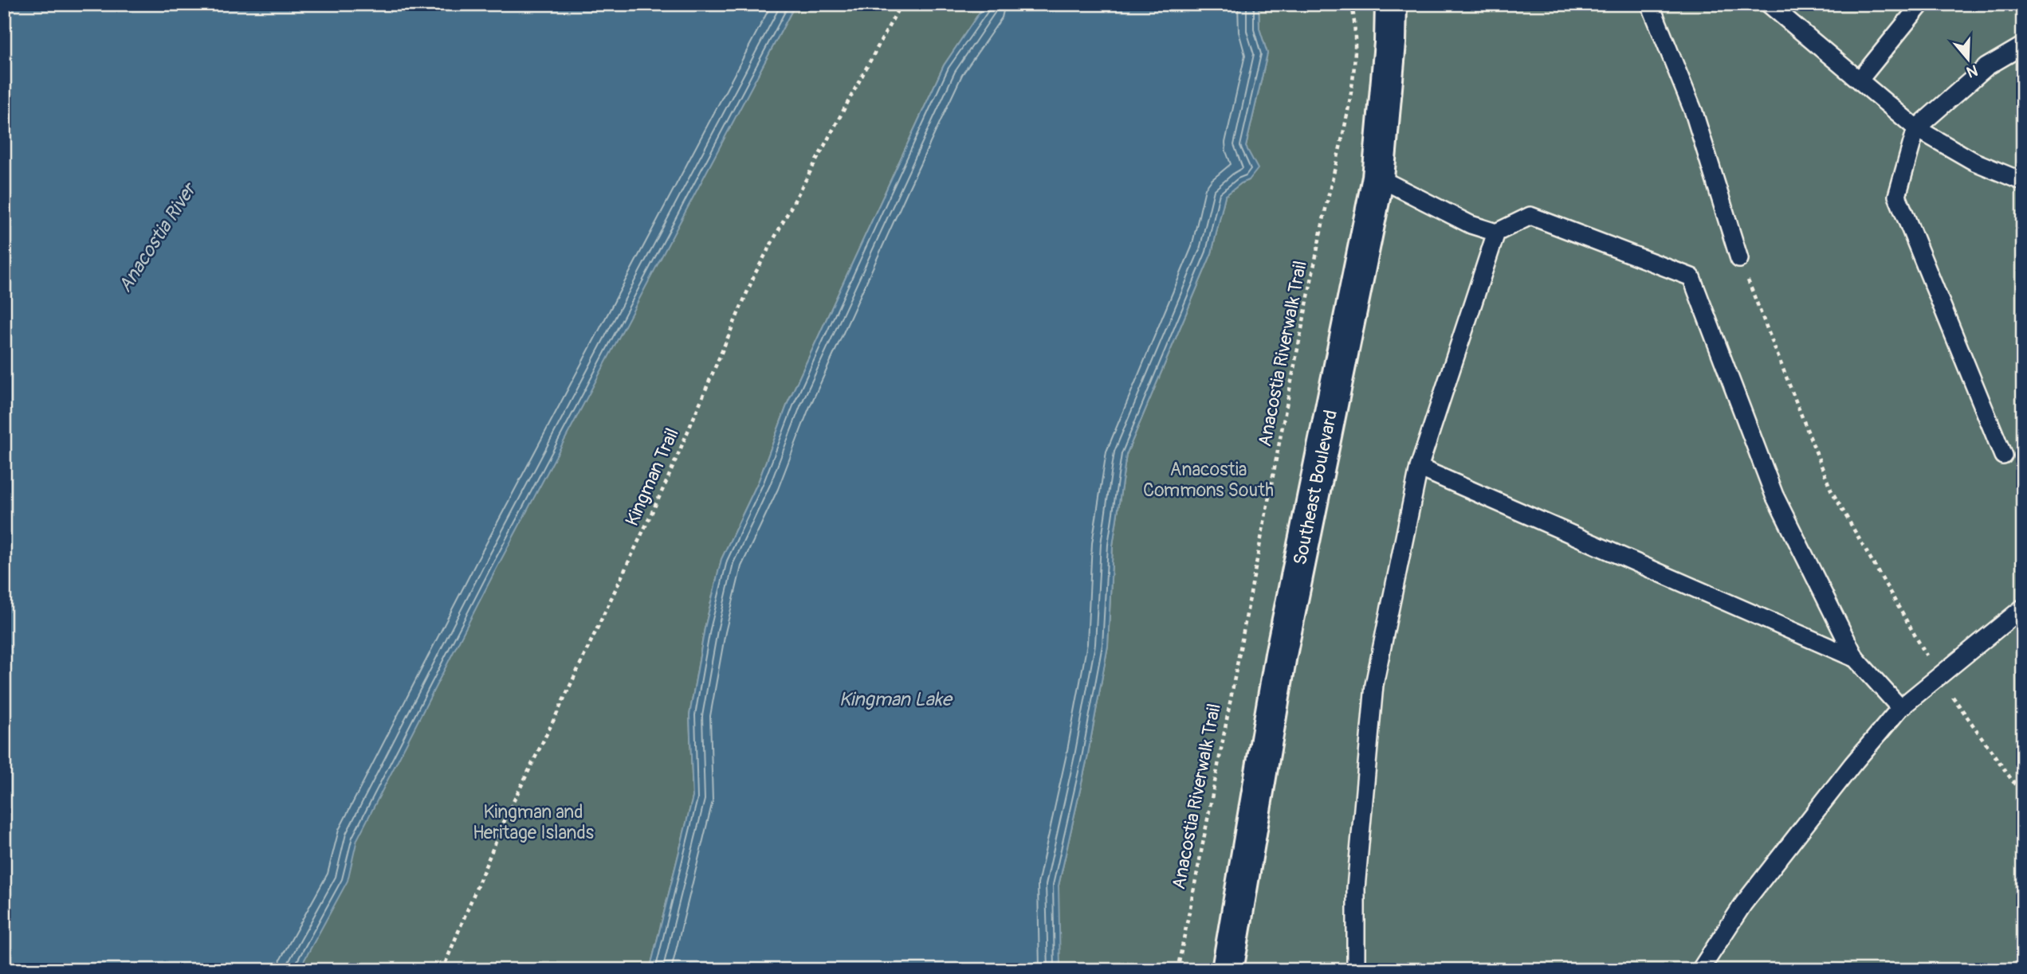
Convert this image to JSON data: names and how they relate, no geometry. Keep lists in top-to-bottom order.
{
  "streets": {
    "street": ["Southeast Boulevard"],
    "path": ["Anacostia Riverwalk Trail", "Kingman Trail"]
  },
  "water": ["Anacostia River", "Kingman Lake"],
  "parks": ["Anacostia Commons South", "Kingman and Heritage Islands"],
  "north": "bottom"
}
